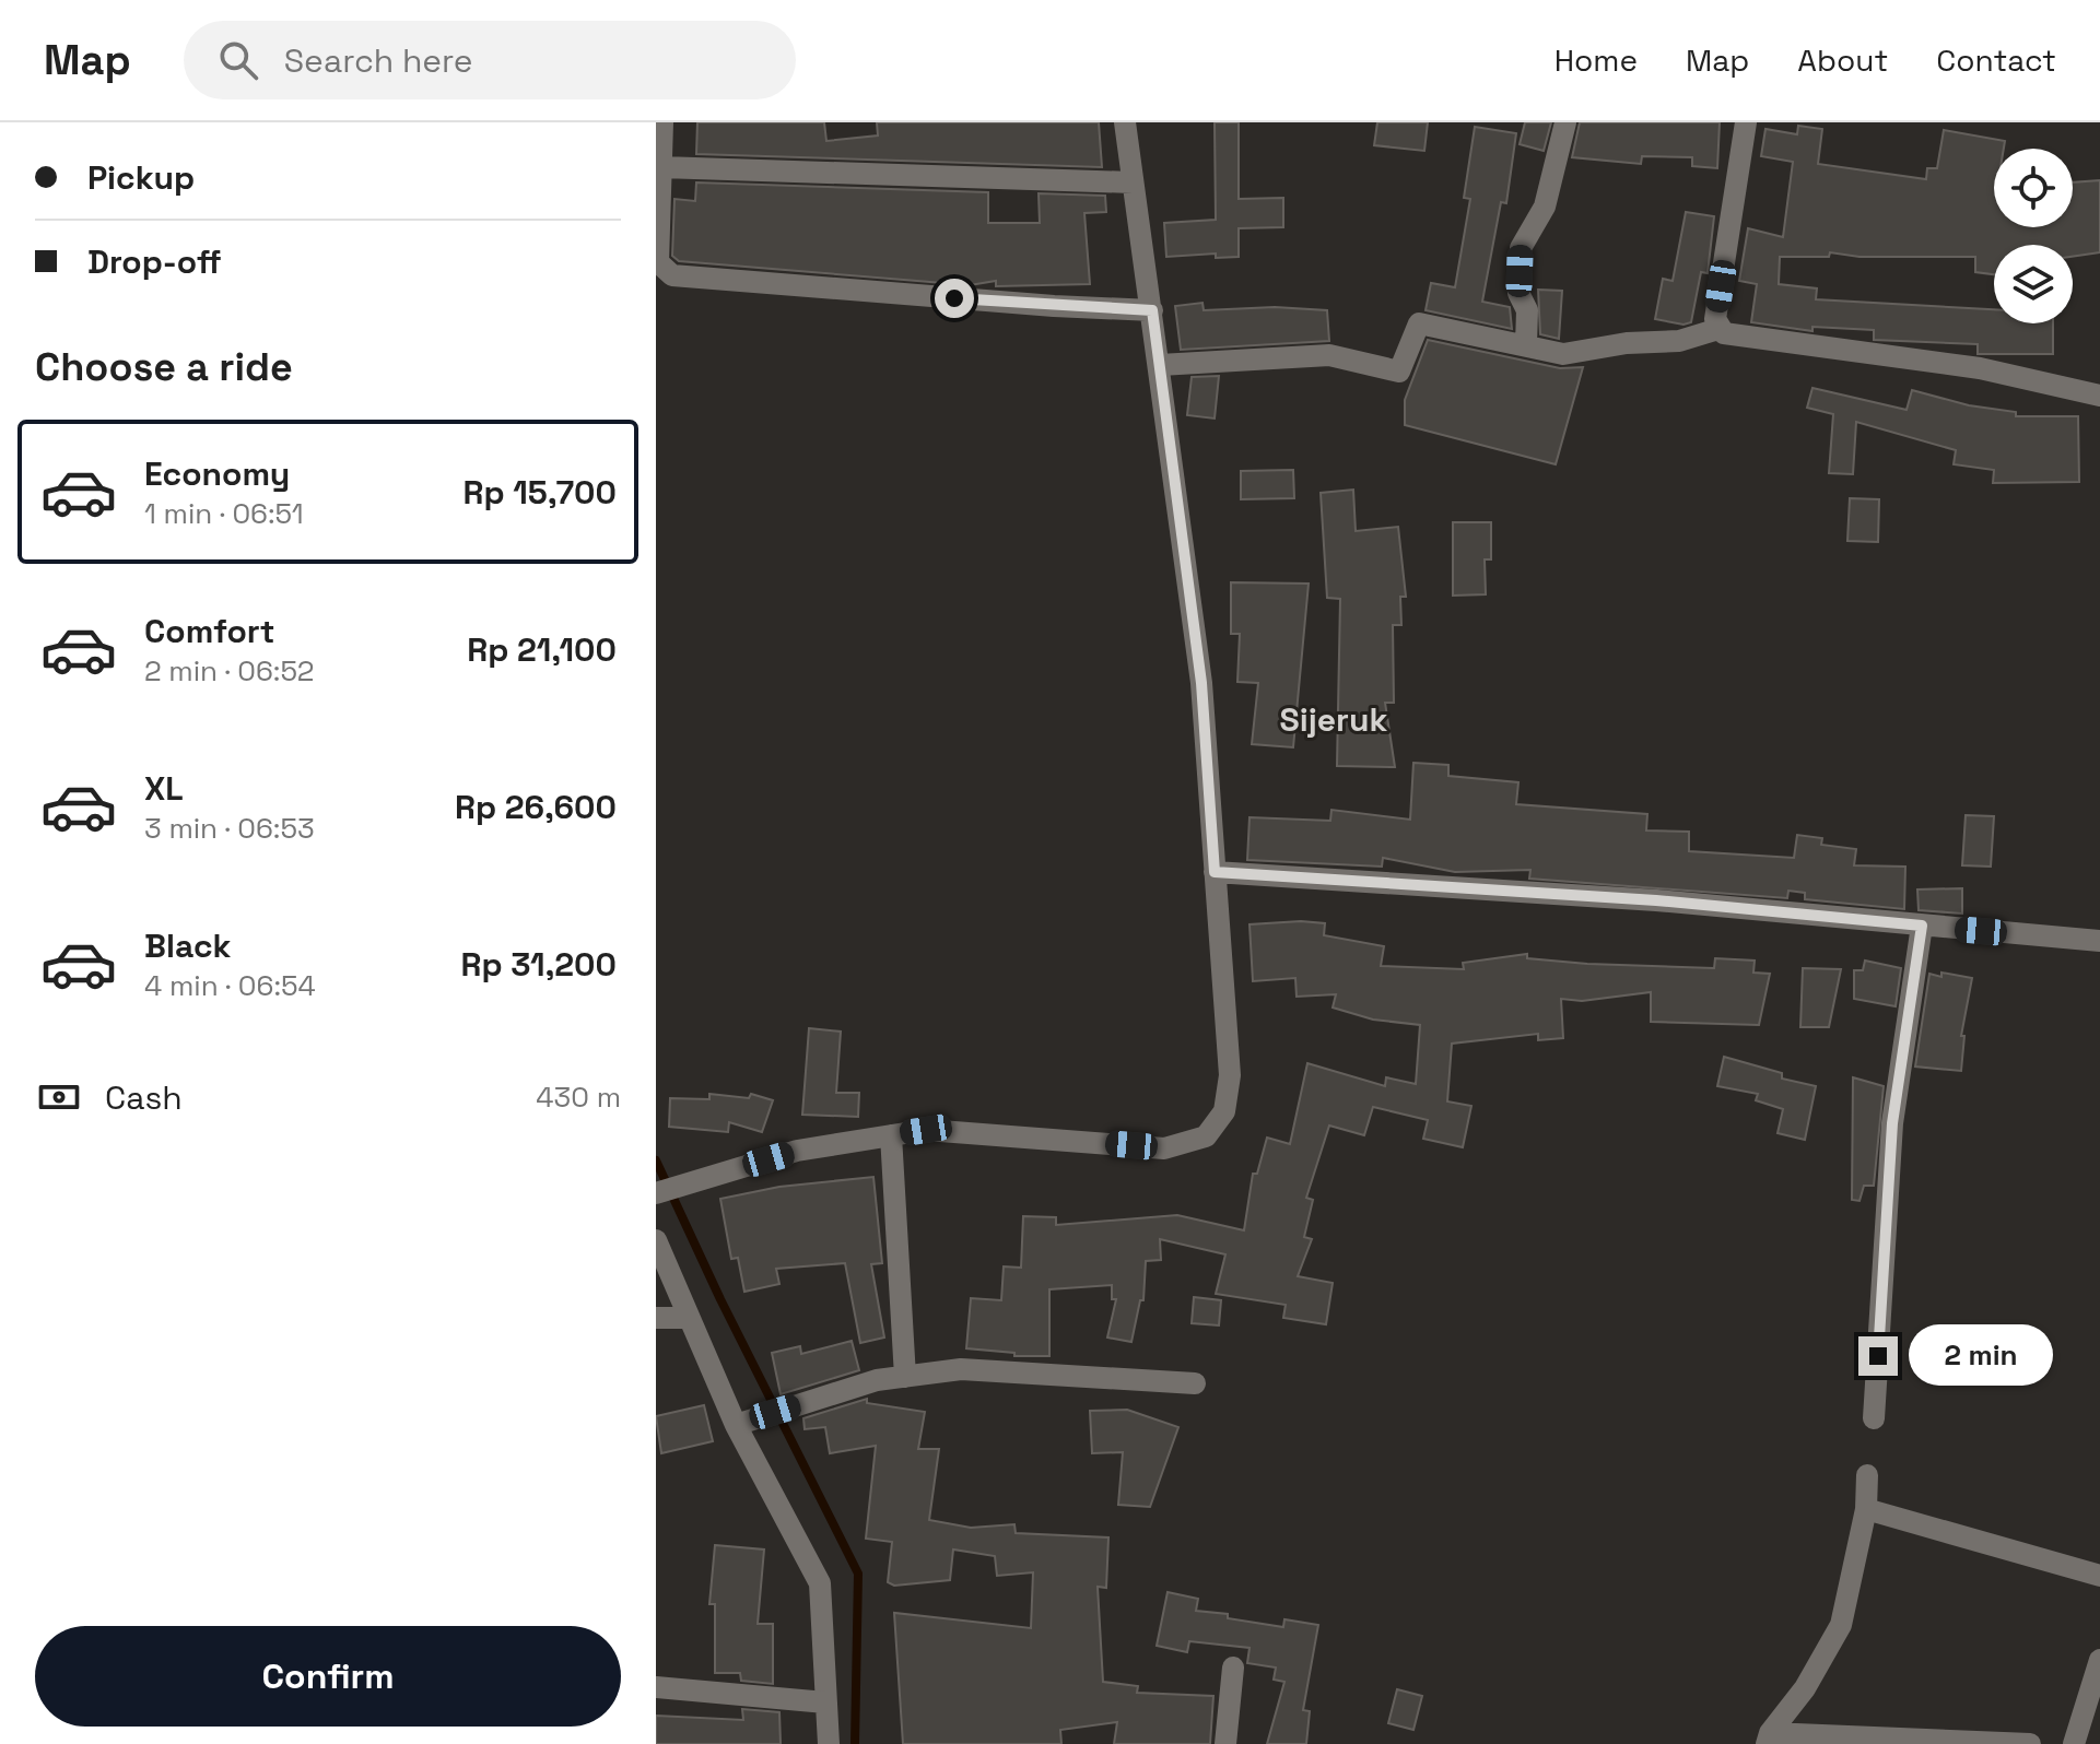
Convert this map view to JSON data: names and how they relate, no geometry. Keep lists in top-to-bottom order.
{
  "districts": ["Sijeruk"],
  "page": {
    "header": "Map",
    "search": "Search here",
    "nav": [
      "Home",
      "Map",
      "About",
      "Contact"
    ],
    "banner": ["Pickup", "Drop-off"],
    "heading": "Choose a ride",
    "list": [
      {
        "name": "Economy",
        "note": "1 min · 06:51",
        "value": "Rp 15,700"
      },
      {
        "name": "Comfort",
        "note": "2 min · 06:52",
        "value": "Rp 21,100"
      },
      {
        "name": "XL",
        "note": "3 min · 06:53",
        "value": "Rp 26,600"
      },
      {
        "name": "Black",
        "note": "4 min · 06:54",
        "value": "Rp 31,200"
      }
    ],
    "pay": ["Cash", "430 m"],
    "bubble": "2 min",
    "buttons": "Confirm"
  }
}
